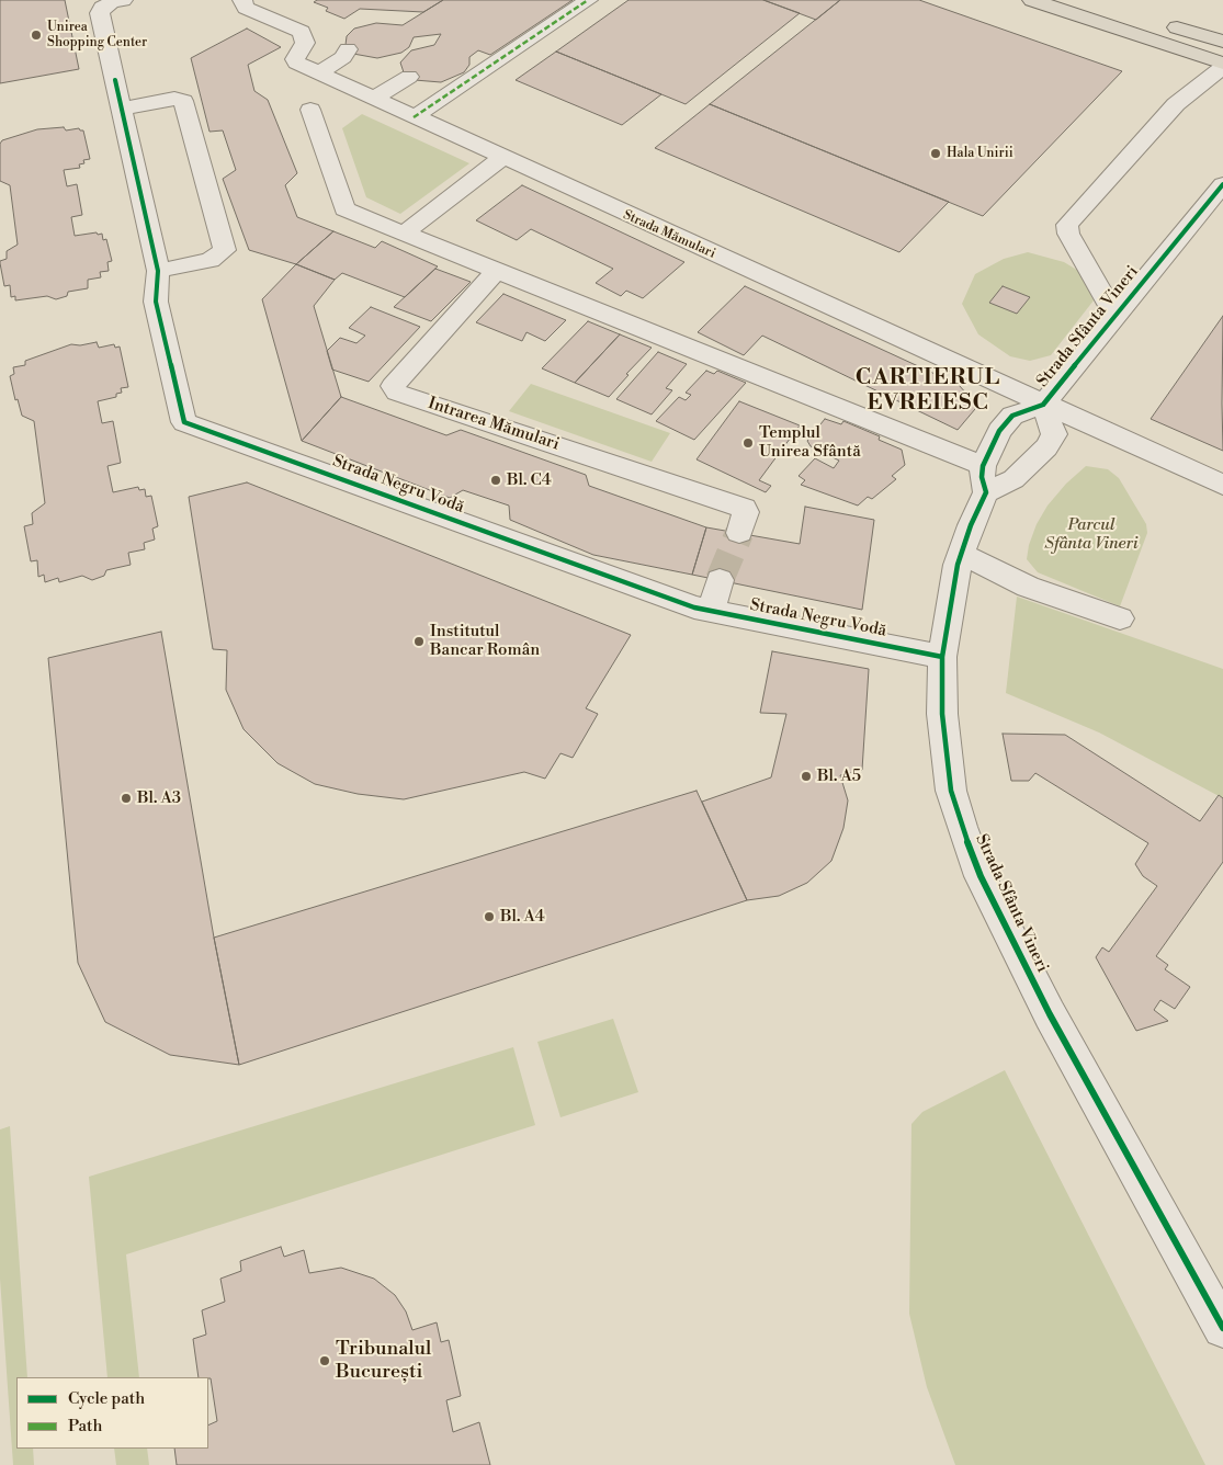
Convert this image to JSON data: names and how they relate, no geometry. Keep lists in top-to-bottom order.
{
  "streets": {
    "street": [
      "Strada Mămulari",
      "Strada Sfânta Vineri",
      "Intrarea Mămulari",
      "Strada Negru Vodă"
    ]
  },
  "crossings": [
    ["Strada Mămulari", "Strada Sfânta Vineri"],
    ["Strada Sfânta Vineri", "Strada Negru Vodă"]
  ],
  "districts": ["CARTIERUL EVREIESC"],
  "parks": ["Parcul Sfânta Vineri"],
  "places": [
    "Unirea Shopping Center",
    "Hala Unirii",
    "Templul Unirea Sfântă",
    "Bl. C4",
    "Institutul Bancar Român",
    "Bl. A5",
    "Bl. A3",
    "Bl. A4",
    "Tribunalul București"
  ],
  "legend": ["Cycle path", "Path"]
}
